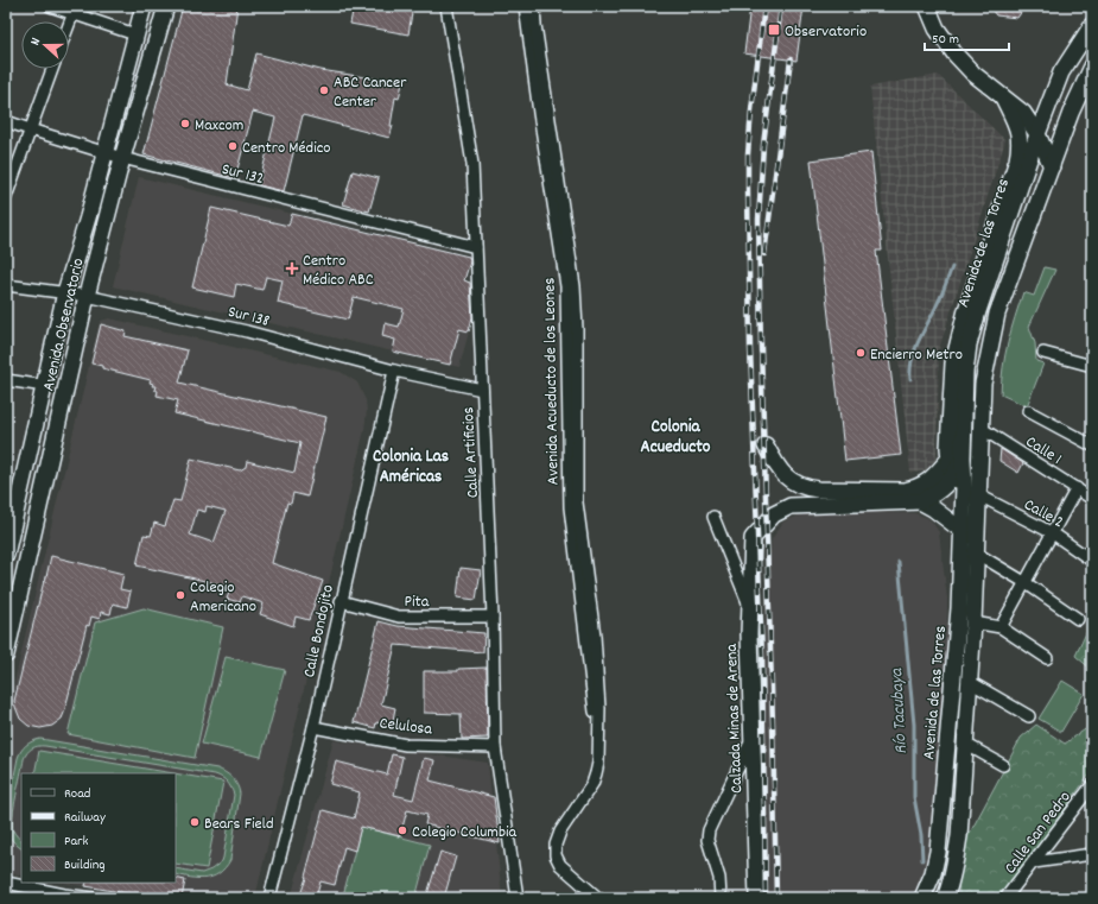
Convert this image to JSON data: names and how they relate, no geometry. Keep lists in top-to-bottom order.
{
  "streets": {
    "street": [
      "Sur 132",
      "Avenida de las Torres",
      "Sur 138",
      "Avenida Observatorio",
      "Avenida Acueducto de los Leones",
      "Calle 1",
      "Calle Artificios",
      "Calle 2",
      "Pita",
      "Calle Bondojito",
      "Calzada Minas de Arena",
      "Celulosa",
      "Calle San Pedro"
    ]
  },
  "crossings": [
    ["Sur 132", "Avenida Observatorio"],
    ["Sur 132", "Calle Artificios"],
    ["Avenida de las Torres", "Calle 1"],
    ["Avenida de las Torres", "Calle 2"],
    ["Sur 138", "Avenida Observatorio"],
    ["Sur 138", "Calle Artificios"],
    ["Sur 138", "Calle Bondojito"],
    ["Calle Artificios", "Pita"],
    ["Calle Artificios", "Celulosa"],
    ["Pita", "Calle Bondojito"],
    ["Calle Bondojito", "Celulosa"]
  ],
  "districts": ["Colonia Acueducto", "Colonia Las Américas"],
  "water": ["Río Tacubaya"],
  "places": {
    "transit": ["Observatorio"],
    "other": [
      "ABC Cancer Center",
      "Maxcom",
      "Centro Médico",
      "Encierro Metro",
      "Colegio Americano",
      "Bears Field",
      "Colegio Columbia"
    ],
    "health": ["Centro Médico ABC"]
  },
  "legend": [
    "Road",
    "Railway",
    "Park",
    "Building"
  ],
  "scale_bar": "50 m",
  "north": "left"
}
